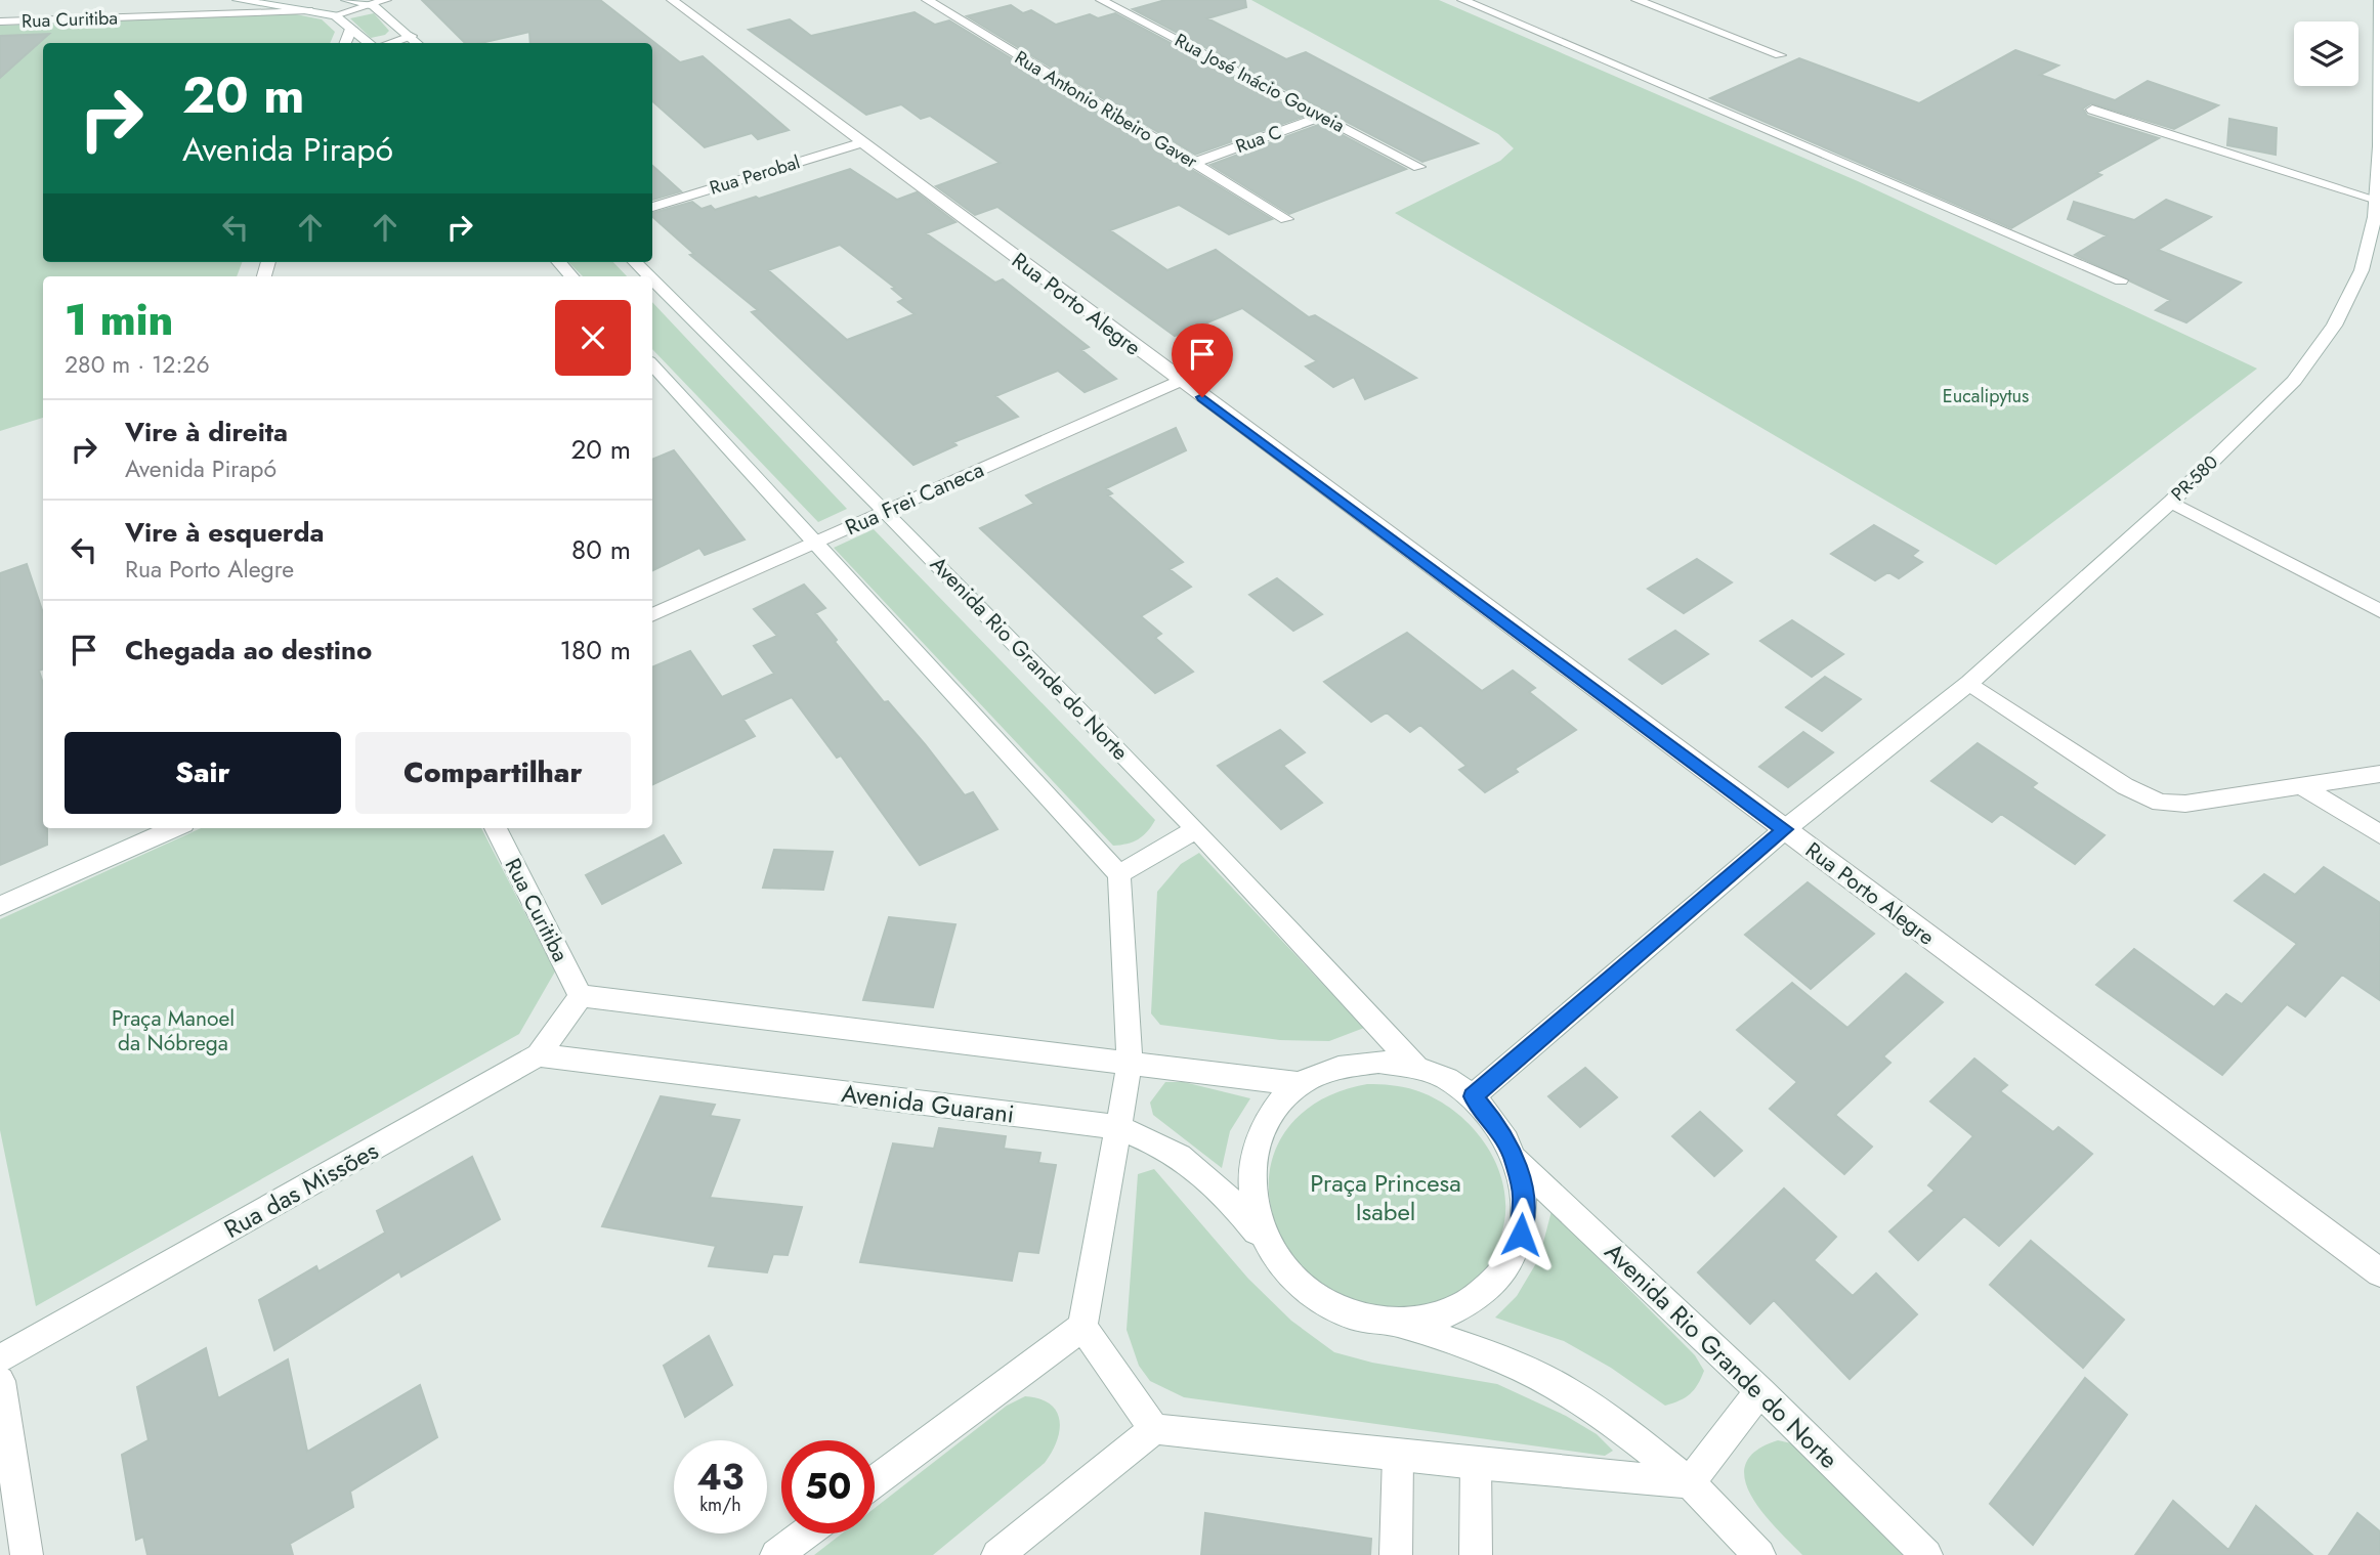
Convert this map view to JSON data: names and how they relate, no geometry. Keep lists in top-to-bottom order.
{
  "streets": {
    "street": [
      "Rua Curitiba",
      "Rua José Inácio Gouveia",
      "Rua Antonio Ribeiro Gaver",
      "Rua C",
      "Rua Perobal",
      "Rua Porto Alegre",
      "PR-580",
      "Rua Frei Caneca",
      "Avenida Rio Grande do Norte",
      "Avenida Guarani",
      "Rua das Missões"
    ]
  },
  "crossings": [
    ["Rua Curitiba", "Rua das Missões"],
    ["Rua José Inácio Gouveia", "Rua C"],
    ["Rua Antonio Ribeiro Gaver", "Rua C"],
    ["Rua Perobal", "Rua Porto Alegre"],
    ["Rua Porto Alegre", "PR-580"],
    ["Rua Porto Alegre", "Rua Frei Caneca"],
    ["Rua Frei Caneca", "Avenida Rio Grande do Norte"],
    ["Avenida Guarani", "Rua das Missões"]
  ],
  "parks": ["Eucalipytus", "Praça Manoel da Nóbrega", "Praça Princesa Isabel"],
  "page": {
    "turn": ["20 m", "Avenida Pirapó"],
    "heading": ["1 min", "280 m · 12:26"],
    "list": [
      {
        "name": "Vire à direita",
        "note": "Avenida Pirapó",
        "value": "20 m"
      },
      {
        "name": "Vire à esquerda",
        "note": "Rua Porto Alegre",
        "value": "80 m"
      },
      {
        "name": "Chegada ao destino",
        "value": "180 m"
      }
    ],
    "buttons": ["Sair", "Compartilhar"],
    "speed": "43 km/h",
    "limit": "50"
  }
}
